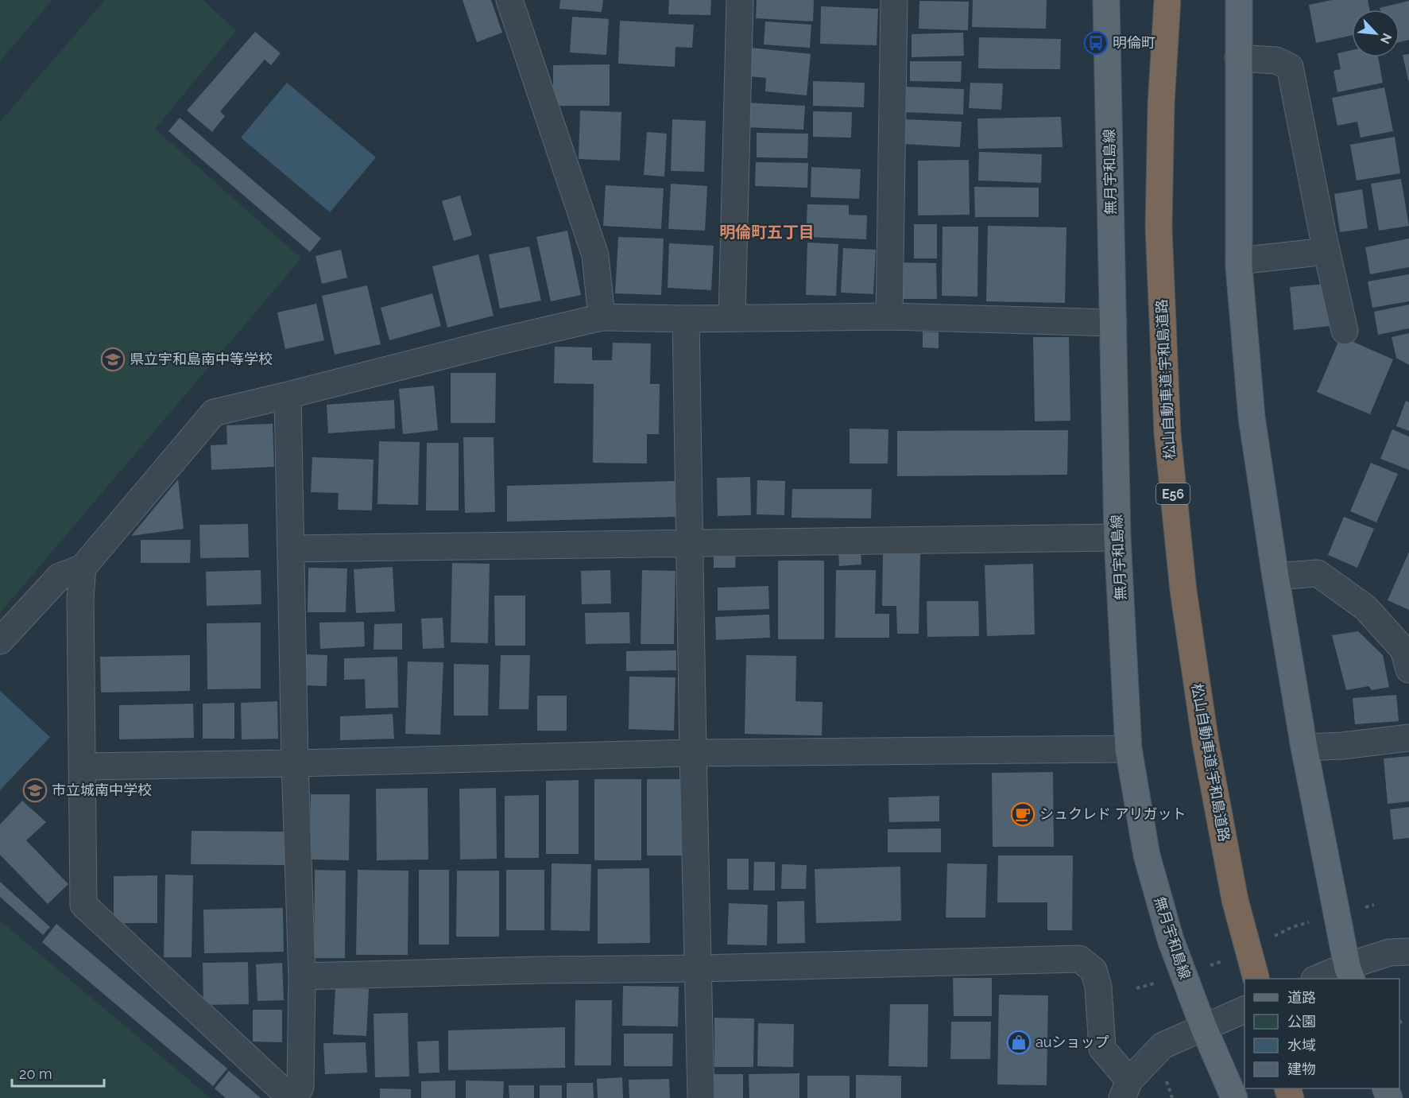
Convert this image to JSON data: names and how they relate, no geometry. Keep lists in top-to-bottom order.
{
  "streets": {
    "highway": ["松山自動車道;宇和島道路", "E56"],
    "main road": ["無月宇和島線"]
  },
  "districts": ["明倫町五丁目"],
  "places": {
    "bus stop": ["明倫町"],
    "school or university": ["県立宇和島南中等学校", "市立城南中学校"],
    "cafe": ["シュクレド アリガット"],
    "shop": ["auショップ"]
  },
  "legend": [
    "道路",
    "公園",
    "水域",
    "建物"
  ],
  "scale_bar": "20 m",
  "north": "bottom right"
}
